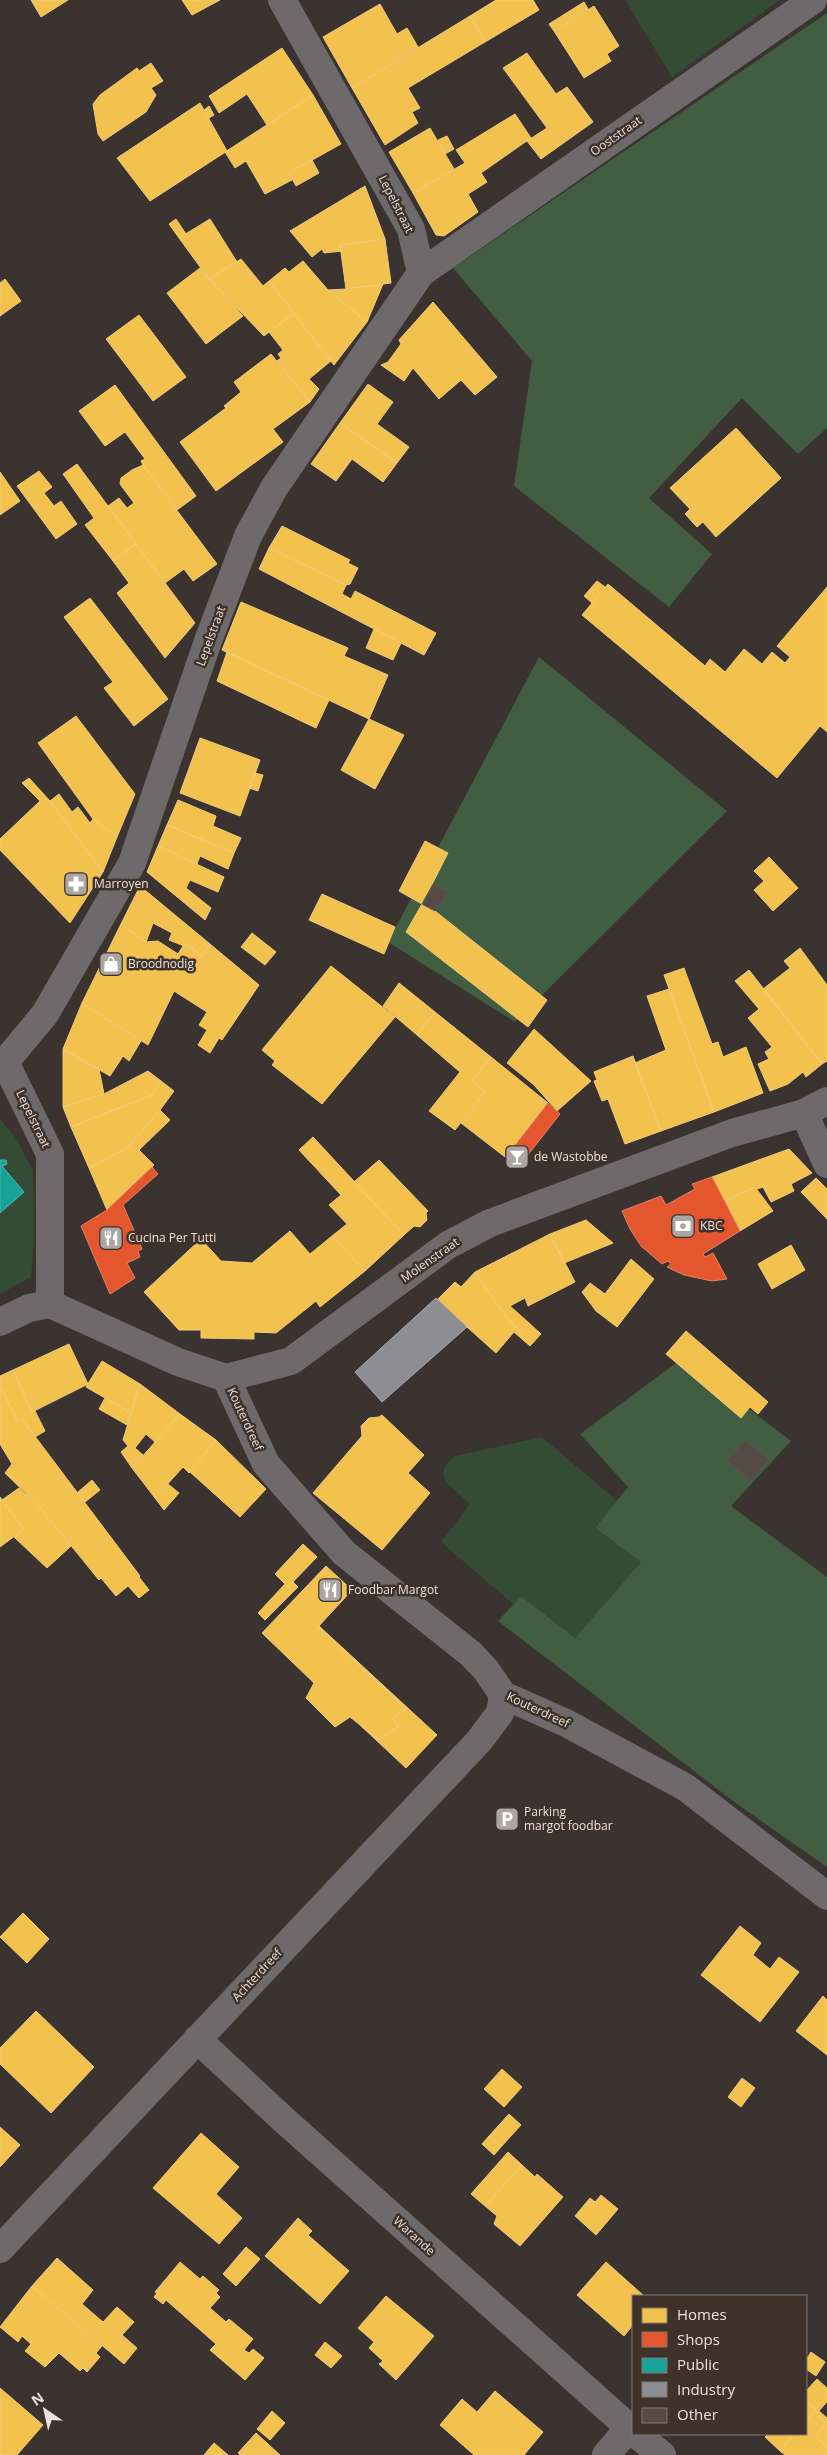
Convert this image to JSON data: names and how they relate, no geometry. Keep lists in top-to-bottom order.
{
  "streets": {
    "street": [
      "Ooststraat",
      "Lepelstraat",
      "Molenstraat",
      "Kouterdreef",
      "Achterdreef",
      "Warande"
    ]
  },
  "crossings": [
    ["Ooststraat", "Lepelstraat"],
    ["Molenstraat", "Kouterdreef"],
    ["Kouterdreef", "Achterdreef"],
    ["Achterdreef", "Warande"]
  ],
  "places": {
    "pharmacy": ["Marroyen"],
    "shop": ["Broodnodig"],
    "bar": ["de Wastobbe"],
    "bank": ["KBC"],
    "restaurant": ["Cucina Per Tutti", "Foodbar Margot"],
    "parking": ["Parking margot foodbar"]
  },
  "legend": [
    "Homes",
    "Shops",
    "Public",
    "Industry",
    "Other"
  ],
  "north": "top left"
}
